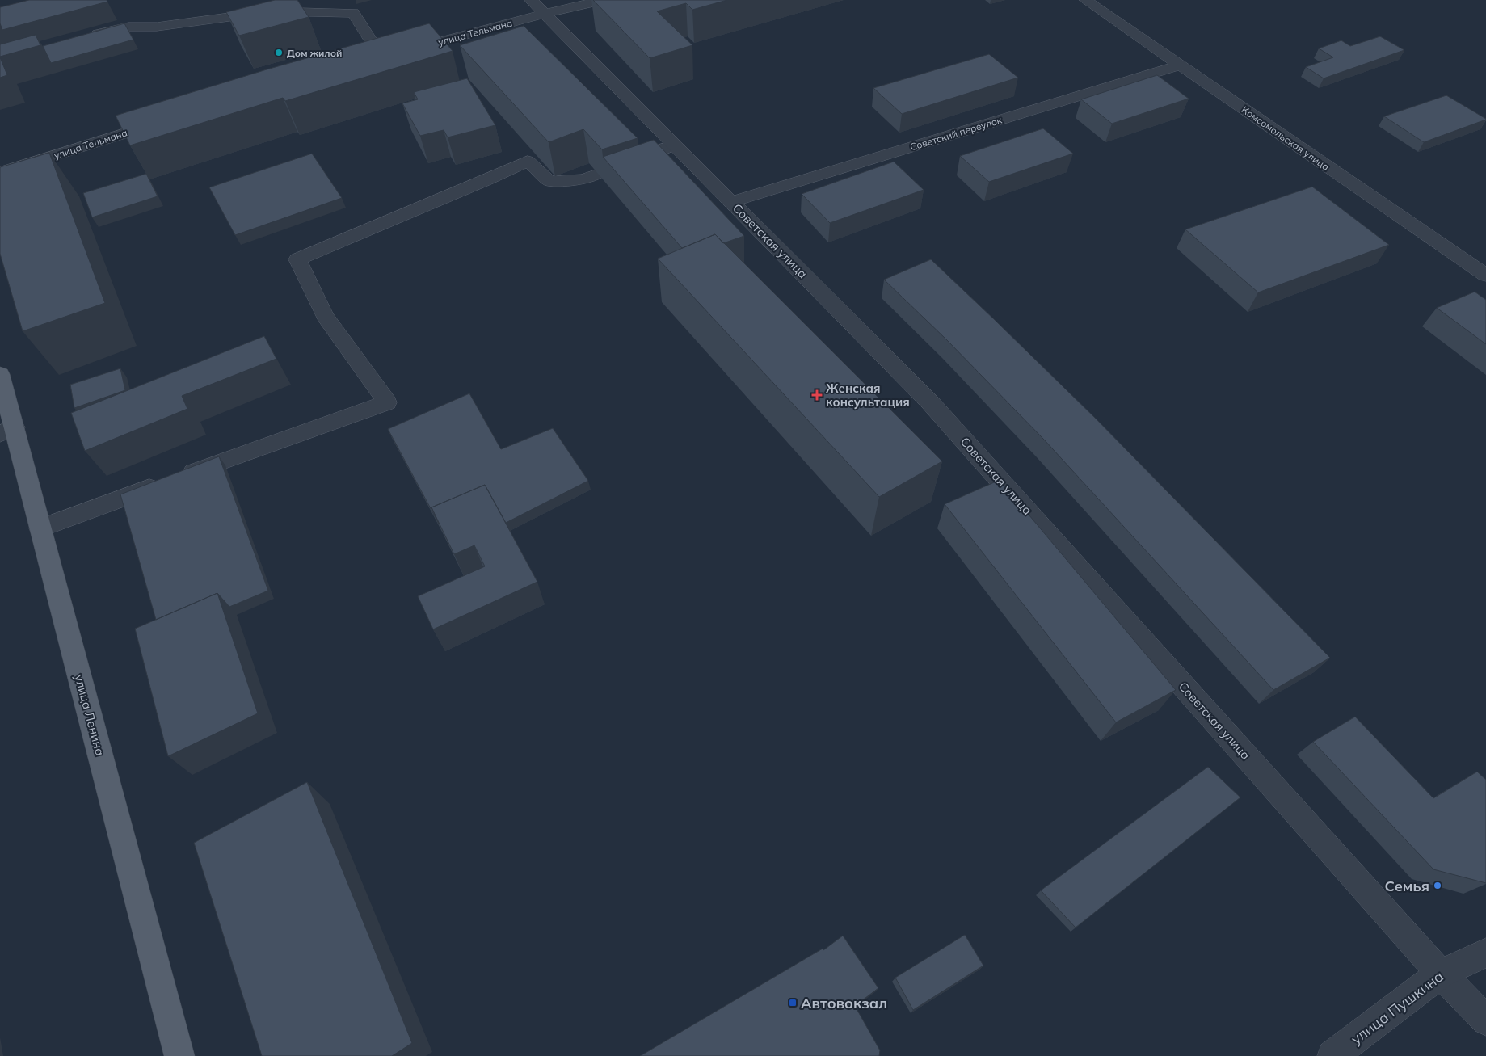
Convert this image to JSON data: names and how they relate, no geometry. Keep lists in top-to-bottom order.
{
  "streets": {
    "main road": ["улица Ленина"],
    "street": [
      "улица Тельмана",
      "Советский переулок",
      "Комсомольская улица",
      "Советская улица",
      "улица Пушкина"
    ]
  },
  "crossings": [
    ["улица Тельмана", "Советская улица"],
    ["Советский переулок", "Комсомольская улица"],
    ["Советский переулок", "Советская улица"],
    ["Советская улица", "улица Пушкина"]
  ],
  "places": {
    "other": ["Дом жилой", "Семья"],
    "health": ["Женская консультация"],
    "transit": ["Автовокзал"]
  }
}
